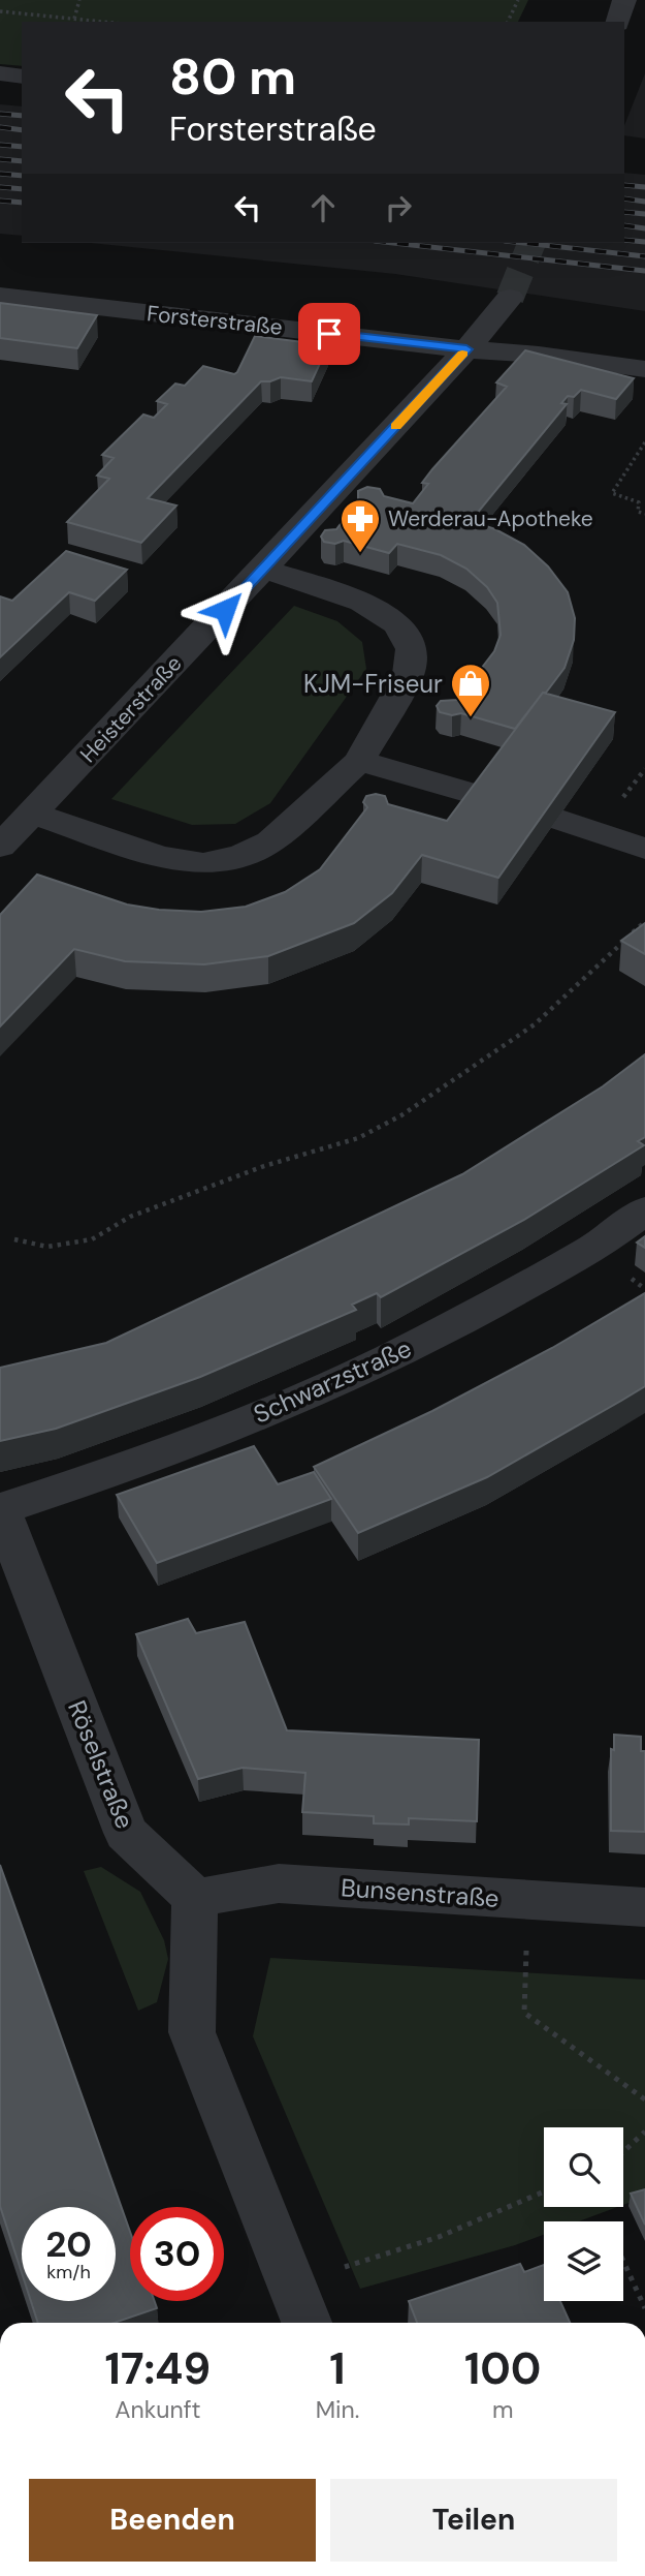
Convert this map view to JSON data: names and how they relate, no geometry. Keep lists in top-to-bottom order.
{
  "streets": {
    "street": [
      "Forsterstraße",
      "Heisterstraße",
      "Schwarzstraße",
      "Röselstraße",
      "Bunsenstraße"
    ]
  },
  "crossings": [
    ["Forsterstraße", "Heisterstraße"],
    ["Schwarzstraße", "Röselstraße"],
    ["Röselstraße", "Bunsenstraße"]
  ],
  "places": {
    "pharmacy": ["Werderau-Apotheke"],
    "shop": ["KJM-Friseur"]
  },
  "page": {
    "turn": ["80 m", "Forsterstraße"],
    "speed": "20 km/h",
    "limit": "30",
    "eta": [
      "17:49",
      "Ankunft",
      "1",
      "Min.",
      "100",
      "m"
    ],
    "buttons": ["Beenden", "Teilen"]
  }
}
